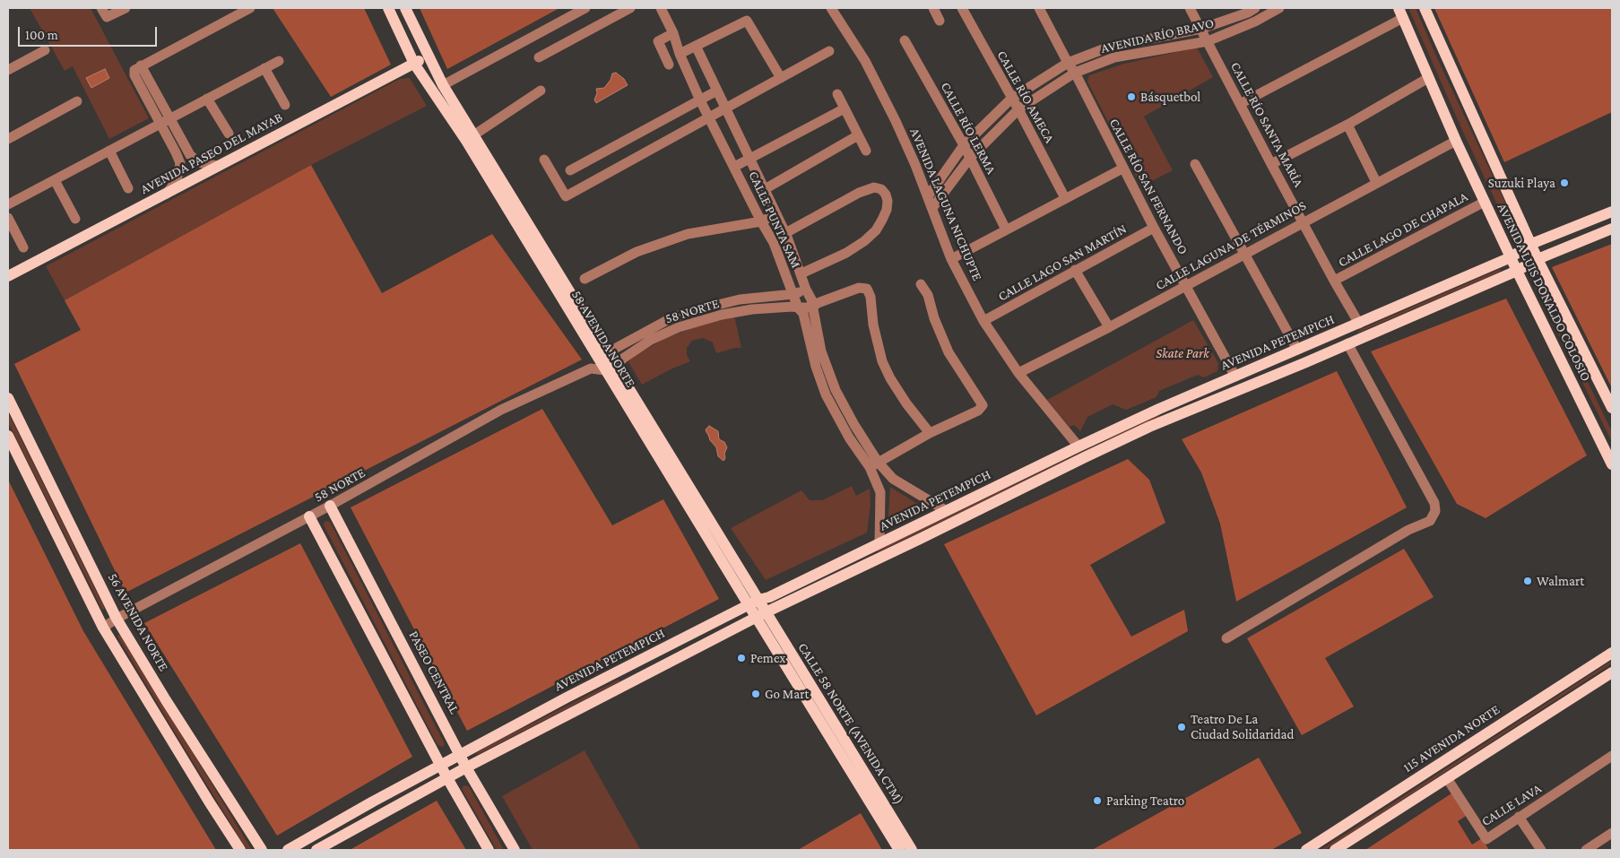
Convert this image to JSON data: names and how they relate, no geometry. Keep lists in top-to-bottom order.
{
  "streets": {
    "main road": [
      "AVENIDA PASEO DEL MAYAB",
      "AVENIDA LUIS DONALDO COLOSIO",
      "58 AVENIDA NORTE",
      "AVENIDA PETEMPICH",
      "56 AVENIDA NORTE",
      "PASEO CENTRAL",
      "CALLE 58 NORTE (AVENIDA CTM)",
      "115 AVENIDA NORTE"
    ],
    "street": [
      "AVENIDA RÍO BRAVO",
      "CALLE RÍO AMECA",
      "CALLE RÍO SANTA MARÍA",
      "CALLE RÍO LERMA",
      "CALLE RÍO SAN FERNANDO",
      "AVENIDA LAGUNA NICHUPTE",
      "CALLE PUNTA SAM",
      "CALLE LAGO DE CHAPALA",
      "CALLE LAGUNA DE TÉRMINOS",
      "CALLE LAGO SAN MARTÍN",
      "58 NORTE",
      "CALLE LAVA"
    ]
  },
  "crossings": [
    ["AVENIDA RÍO BRAVO", "CALLE RÍO AMECA"],
    ["AVENIDA RÍO BRAVO", "CALLE RÍO SANTA MARÍA"],
    ["AVENIDA RÍO BRAVO", "CALLE RÍO LERMA"],
    ["AVENIDA RÍO BRAVO", "CALLE RÍO SAN FERNANDO"],
    ["AVENIDA RÍO BRAVO", "AVENIDA LAGUNA NICHUPTE"],
    ["CALLE RÍO SANTA MARÍA", "CALLE LAGO DE CHAPALA"],
    ["CALLE RÍO SANTA MARÍA", "CALLE LAGUNA DE TÉRMINOS"],
    ["CALLE RÍO SANTA MARÍA", "AVENIDA PETEMPICH"],
    ["AVENIDA PASEO DEL MAYAB", "58 AVENIDA NORTE"],
    ["CALLE RÍO SAN FERNANDO", "CALLE LAGUNA DE TÉRMINOS"],
    ["CALLE RÍO SAN FERNANDO", "CALLE LAGO SAN MARTÍN"],
    ["CALLE RÍO SAN FERNANDO", "AVENIDA PETEMPICH"],
    ["AVENIDA LAGUNA NICHUPTE", "CALLE LAGUNA DE TÉRMINOS"],
    ["AVENIDA LAGUNA NICHUPTE", "CALLE LAGO SAN MARTÍN"],
    ["AVENIDA LAGUNA NICHUPTE", "AVENIDA PETEMPICH"],
    ["CALLE PUNTA SAM", "58 NORTE"],
    ["CALLE PUNTA SAM", "AVENIDA PETEMPICH"],
    ["CALLE LAGO DE CHAPALA", "AVENIDA LUIS DONALDO COLOSIO"],
    ["CALLE LAGUNA DE TÉRMINOS", "AVENIDA LUIS DONALDO COLOSIO"],
    ["AVENIDA LUIS DONALDO COLOSIO", "AVENIDA PETEMPICH"],
    ["58 NORTE", "58 AVENIDA NORTE"],
    ["58 NORTE", "56 AVENIDA NORTE"],
    ["58 NORTE", "PASEO CENTRAL"],
    ["58 AVENIDA NORTE", "AVENIDA PETEMPICH"],
    ["58 AVENIDA NORTE", "CALLE 58 NORTE (AVENIDA CTM)"],
    ["AVENIDA PETEMPICH", "PASEO CENTRAL"],
    ["AVENIDA PETEMPICH", "CALLE 58 NORTE (AVENIDA CTM)"]
  ],
  "parks": ["Skate Park"],
  "places": [
    "Básquetbol",
    "Suzuki Playa",
    "Walmart",
    "Pemex",
    "Go Mart",
    "Teatro De La Ciudad Solidaridad",
    "Parking Teatro"
  ],
  "scale_bar": "100 m"
}
